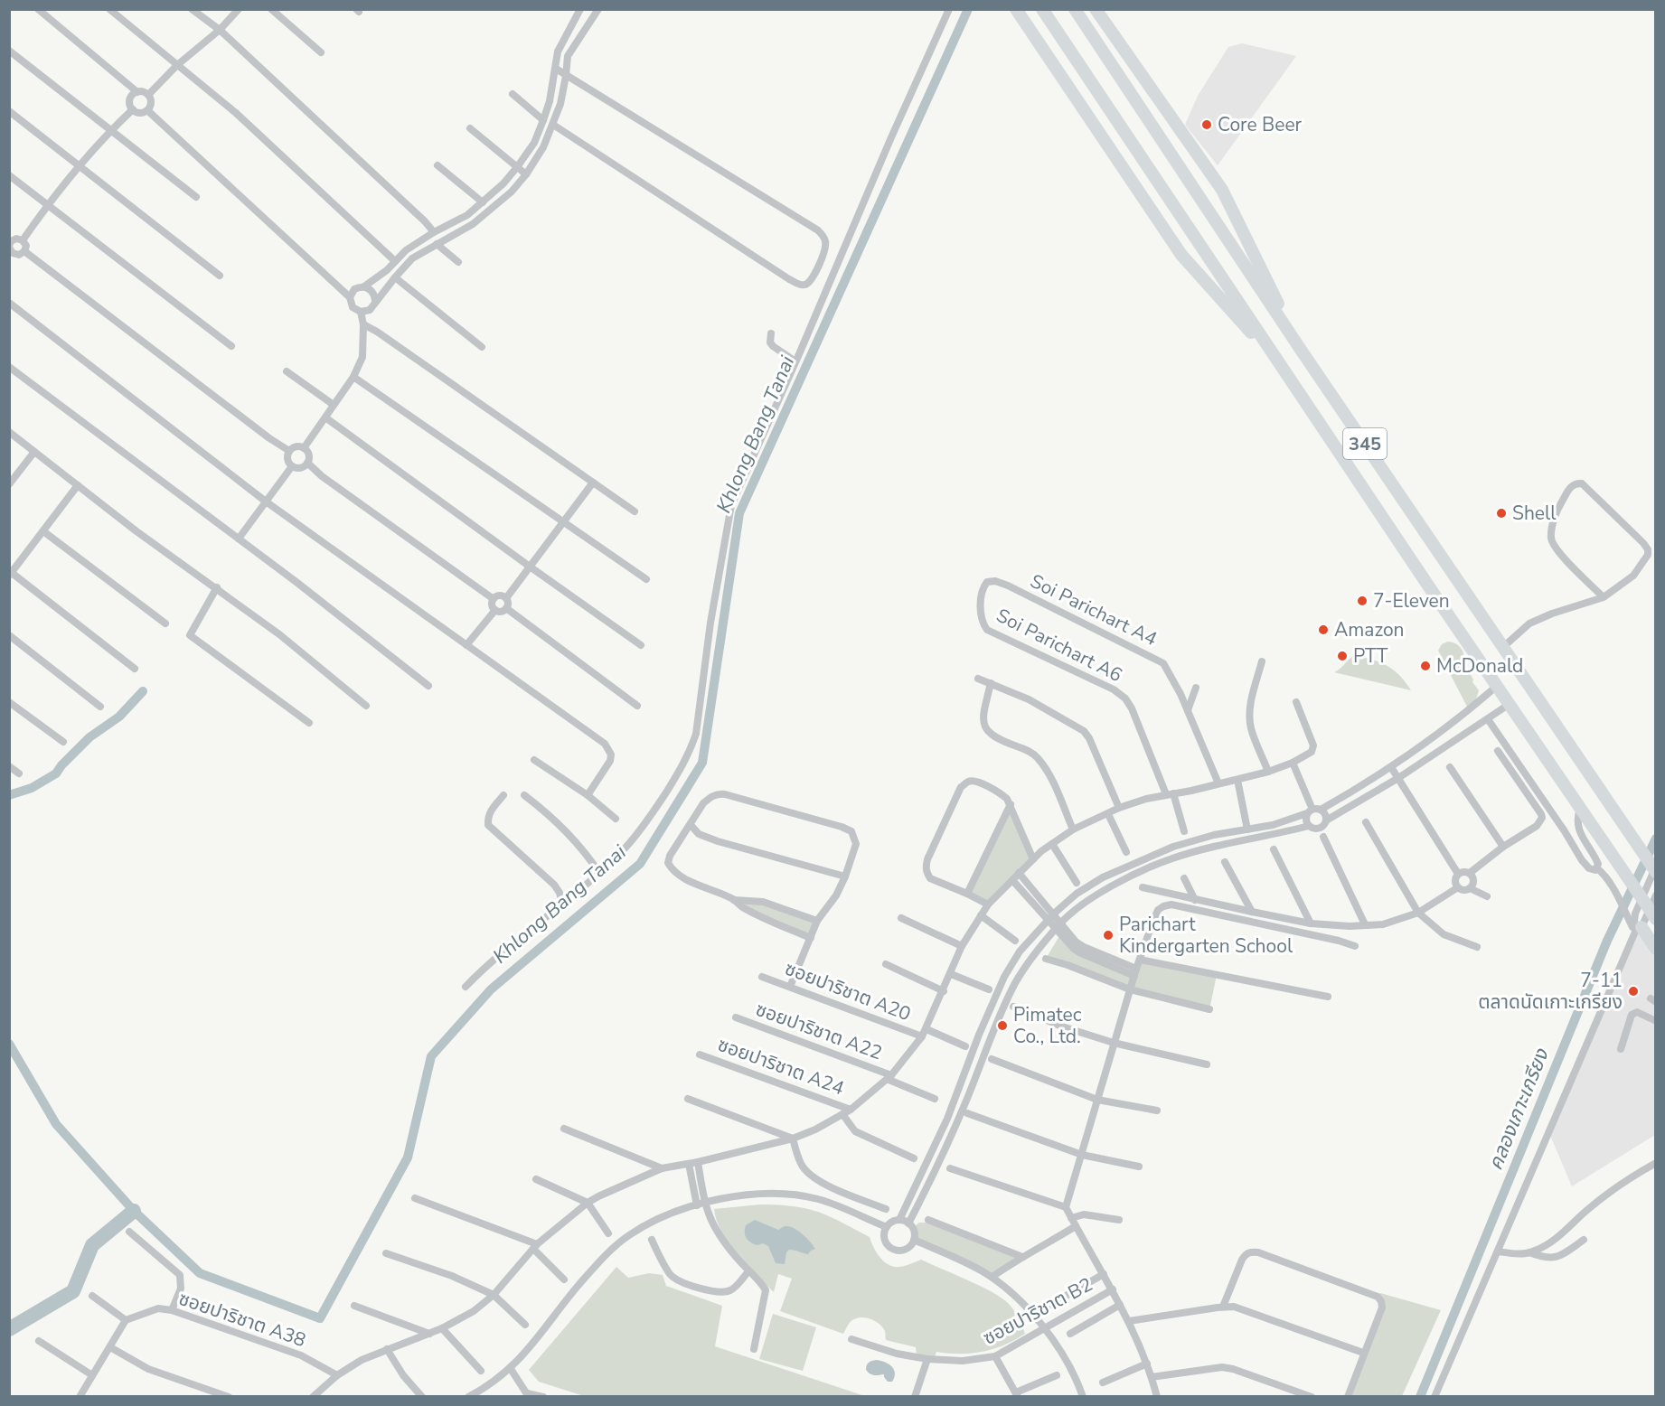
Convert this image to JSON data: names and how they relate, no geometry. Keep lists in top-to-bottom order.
{
  "streets": {
    "main road": ["345"],
    "street": [
      "Soi Parichart A4",
      "Soi Parichart A6",
      "ซอยปาริชาต A20",
      "ซอยปาริชาต A22",
      "ซอยปาริชาต A24",
      "ซอยปาริชาต B2",
      "ซอยปาริชาต A38"
    ]
  },
  "crossings": [
    ["Soi Parichart A4", "Soi Parichart A6"]
  ],
  "water": ["Khlong Bang Tanai", "คลองเกาะเกรียง"],
  "places": [
    "Core Beer",
    "Shell",
    "7-Eleven",
    "Amazon",
    "PTT",
    "McDonald",
    "Parichart Kindergarten School",
    "7-11 ตลาดนัดเกาะเกรียง",
    "Pimatec Co., Ltd."
  ]
}
